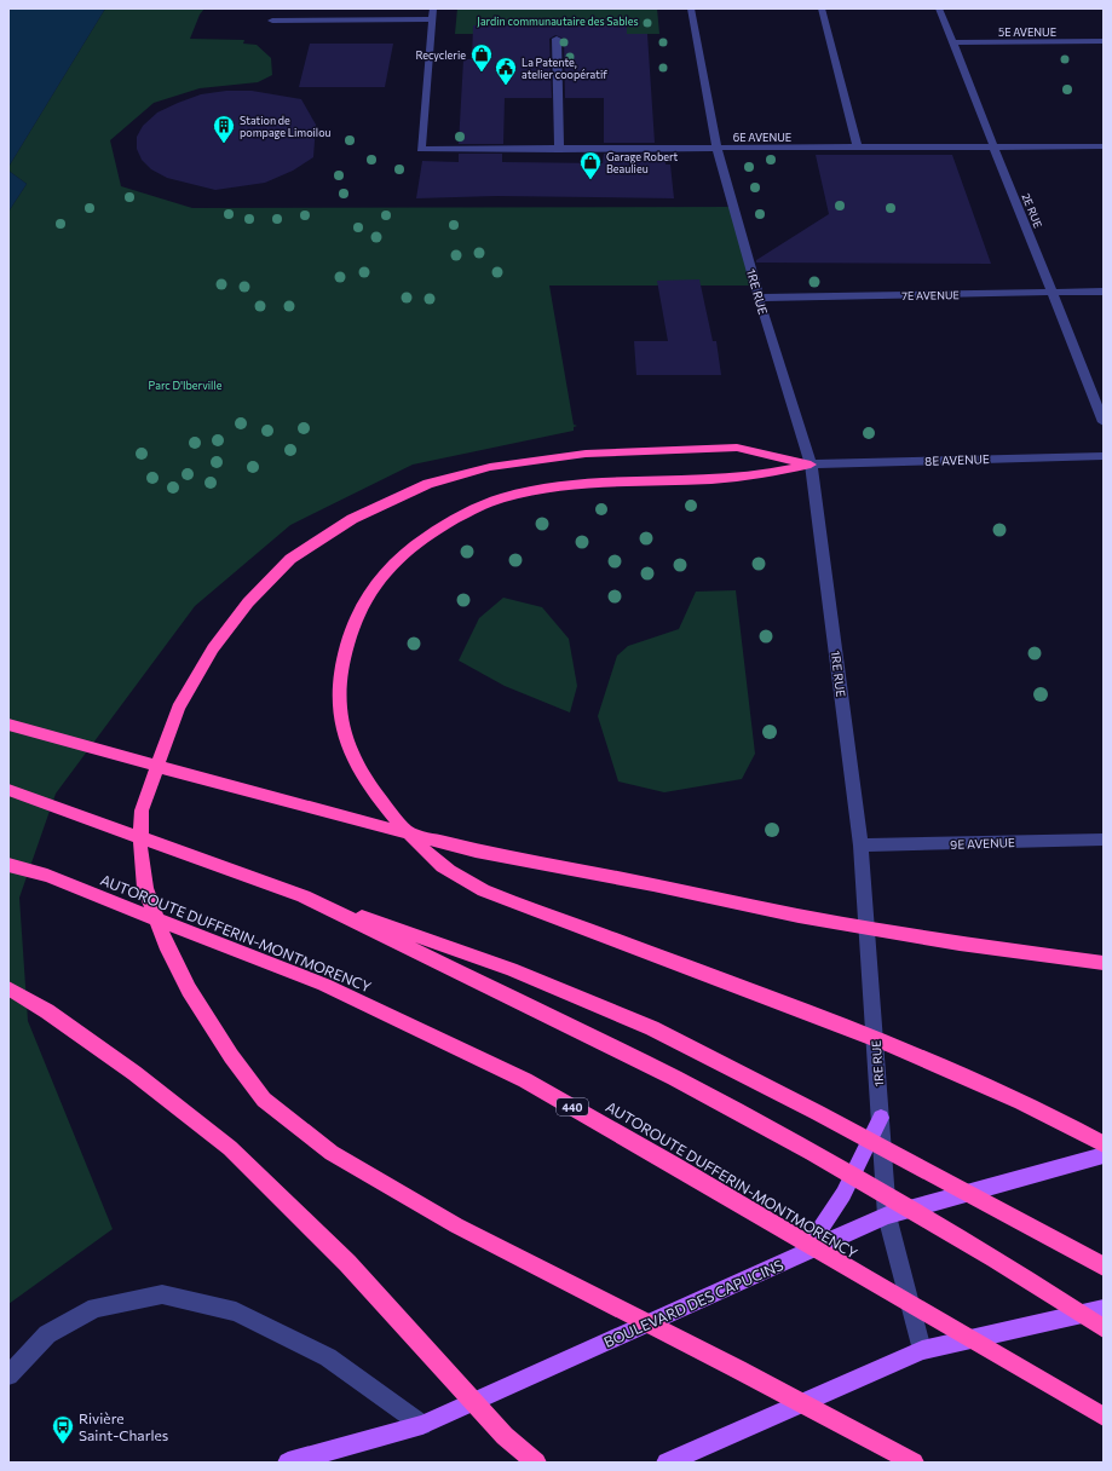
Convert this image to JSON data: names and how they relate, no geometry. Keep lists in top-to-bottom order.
{
  "streets": {
    "highway": ["AUTOROUTE DUFFERIN-MONTMORENCY", "440"],
    "main road": ["BOULEVARD DES CAPUCINS"],
    "street": [
      "5E AVENUE",
      "6E AVENUE",
      "2E RUE",
      "1RE RUE",
      "7E AVENUE",
      "8E AVENUE",
      "9E AVENUE"
    ]
  },
  "crossings": [
    ["5E AVENUE", "2E RUE"],
    ["6E AVENUE", "2E RUE"],
    ["6E AVENUE", "1RE RUE"],
    ["2E RUE", "7E AVENUE"],
    ["1RE RUE", "7E AVENUE"],
    ["1RE RUE", "8E AVENUE"],
    ["1RE RUE", "9E AVENUE"],
    ["1RE RUE", "BOULEVARD DES CAPUCINS"]
  ],
  "parks": ["Jardin communautaire des Sables", "Parc D'Iberville"],
  "places": {
    "shop": ["Recyclerie", "Garage Robert Beaulieu"],
    "public building": ["La Patente, atelier coopératif"],
    "building": ["Station de pompage Limoilou"],
    "bus stop": ["Rivière Saint-Charles"]
  }
}
